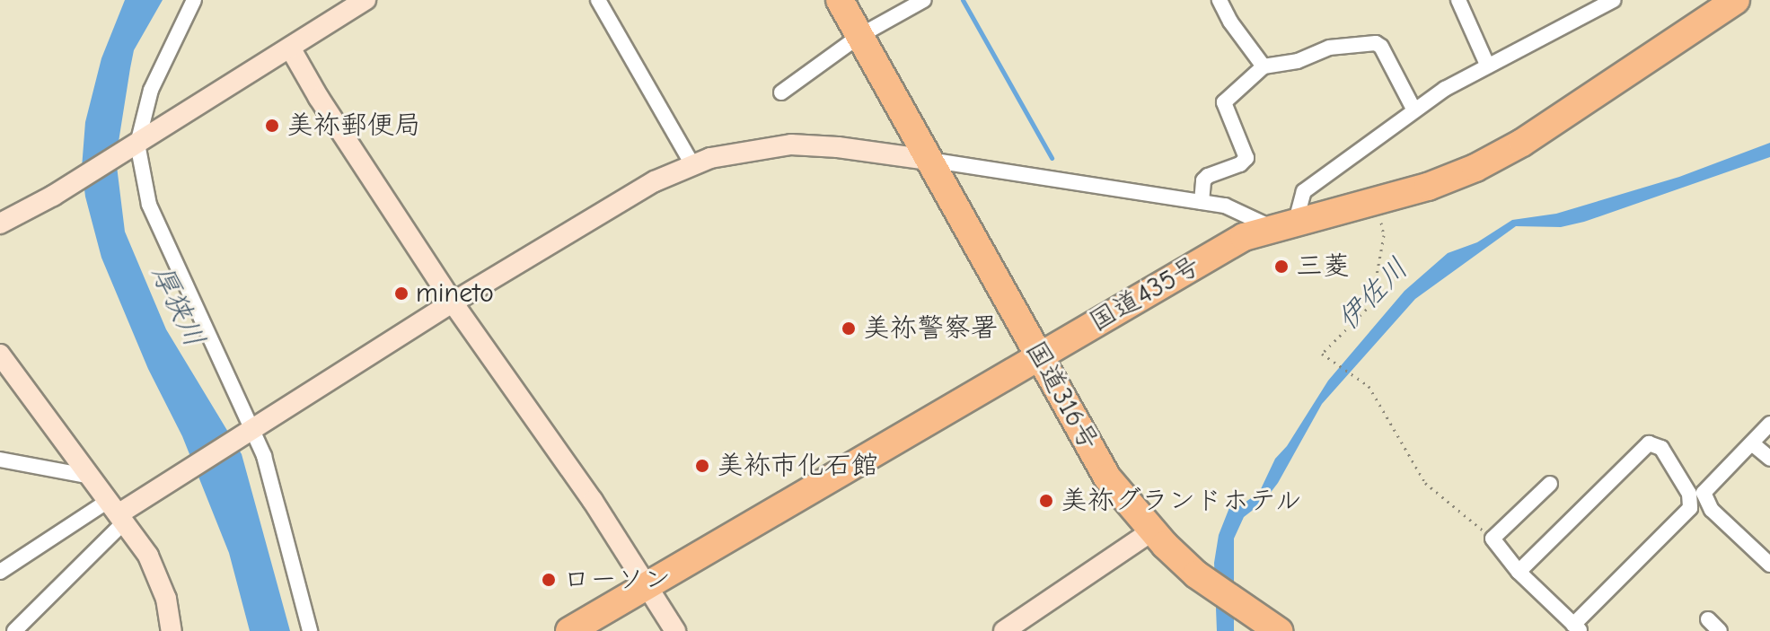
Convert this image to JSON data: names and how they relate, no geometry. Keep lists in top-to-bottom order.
{
  "streets": {
    "highway": ["国道435号", "国道316号"]
  },
  "crossings": [
    ["国道435号", "国道316号"]
  ],
  "water": ["伊佐川", "厚狭川"],
  "places": [
    "美祢郵便局",
    "三菱",
    "mineto",
    "美祢警察署",
    "美袮市化石館",
    "美祢グランドホテル",
    "ローソン"
  ]
}
